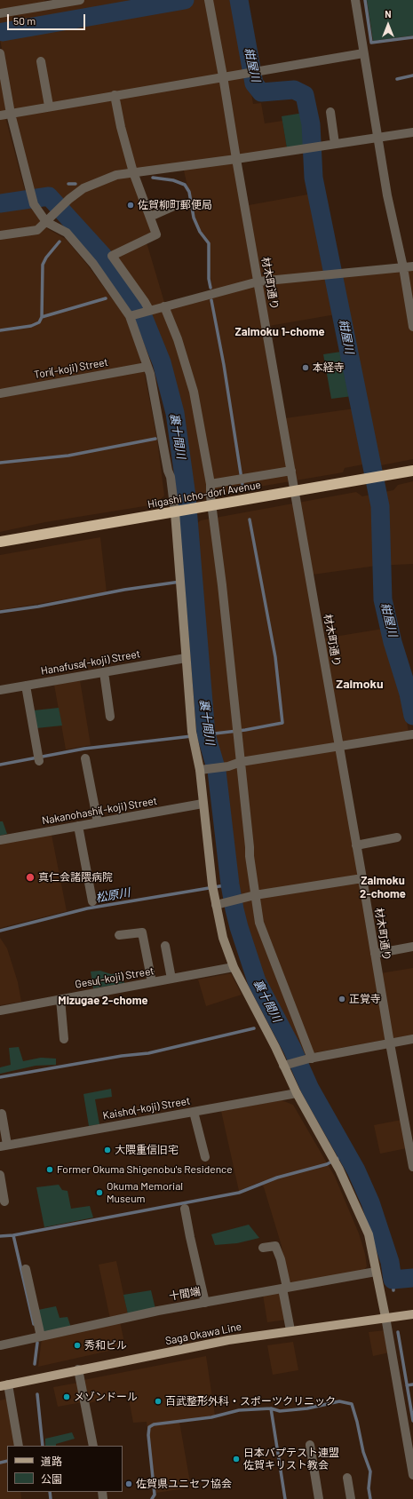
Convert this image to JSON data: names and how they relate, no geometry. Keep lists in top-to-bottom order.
{
  "streets": {
    "highway": ["Higashi Icho-dori Avenue"],
    "main road": ["Saga Okawa Line"],
    "street": [
      "材木町通り",
      "Tori(-koji) Street",
      "Hanafusa(-koji) Street",
      "Nakanohashi(-koji) Street",
      "Gesu(-koji) Street",
      "Kaisho(-koji) Street",
      "十間端"
    ]
  },
  "crossings": [
    ["材木町通り", "Higashi Icho-dori Avenue"]
  ],
  "districts": [
    "Zaimoku 1-chome",
    "Zaimoku",
    "Zaimoku 2-chome",
    "Mizugae 2-chome"
  ],
  "water": ["紺屋川", "裏十間川", "松原川"],
  "places": [
    "佐賀柳町郵便局",
    "本経寺",
    "真仁会諸隈病院",
    "正覚寺",
    "大隈重信旧宅",
    "Former Okuma Shigenobu's Residence",
    "Okuma Memorial Museum",
    "秀和ビル",
    "メゾンドール",
    "百武整形外科・スポーツクリニック",
    "日本バプテスト連盟 佐賀キリスト教会",
    "佐賀県ユニセフ協会"
  ],
  "legend": ["道路", "公園"],
  "scale_bar": "50 m",
  "north": "top"
}
